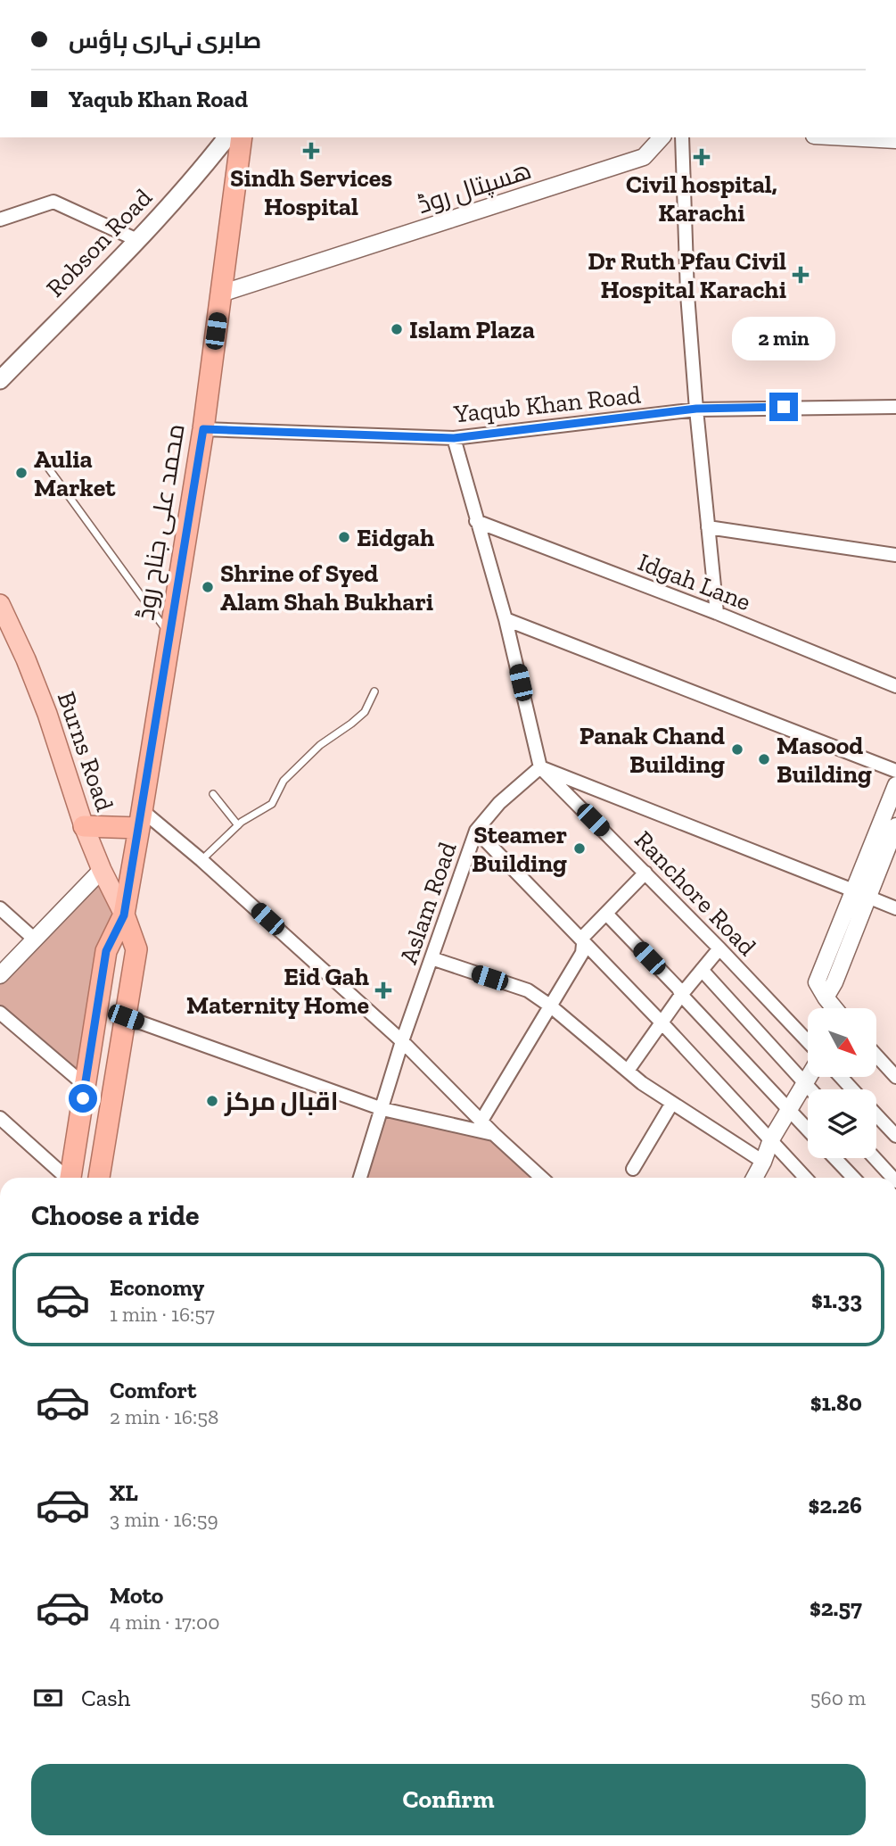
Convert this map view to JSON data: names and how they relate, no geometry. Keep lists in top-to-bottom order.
{
  "streets": {
    "highway": ["محمد علی جناح روڈ"],
    "main road": ["Robson Road", "Burns Road"],
    "street": [
      "ھسپتال روڈ",
      "Yaqub Khan Road",
      "Idgah Lane",
      "Ranchore Road",
      "Aslam Road"
    ]
  },
  "crossings": [
    ["ھسپتال روڈ", "محمد علی جناح روڈ"],
    ["Yaqub Khan Road", "محمد علی جناح روڈ"],
    ["محمد علی جناح روڈ", "Burns Road"],
    ["Ranchore Road", "Aslam Road"]
  ],
  "places": {
    "health": [
      "Sindh Services Hospital",
      "Civil hospital, Karachi",
      "Dr Ruth Pfau Civil Hospital Karachi",
      "Eid Gah Maternity Home"
    ],
    "other": [
      "Islam Plaza",
      "Aulia Market",
      "Eidgah",
      "Shrine of Syed Alam Shah Bukhari",
      "Panak Chand Building",
      "Masood Building",
      "Steamer Building",
      "اقبال مرکز"
    ]
  },
  "north": "bottom right",
  "page": {
    "banner": ["صابری نہاری ہاؤس", "Yaqub Khan Road"],
    "bubble": "2 min",
    "heading": "Choose a ride",
    "list": [
      {
        "name": "Economy",
        "note": "1 min · 16:57",
        "value": "$1.33"
      },
      {
        "name": "Comfort",
        "note": "2 min · 16:58",
        "value": "$1.80"
      },
      {
        "name": "XL",
        "note": "3 min · 16:59",
        "value": "$2.26"
      },
      {
        "name": "Moto",
        "note": "4 min · 17:00",
        "value": "$2.57"
      }
    ],
    "pay": ["Cash", "560 m"],
    "buttons": "Confirm"
  }
}
